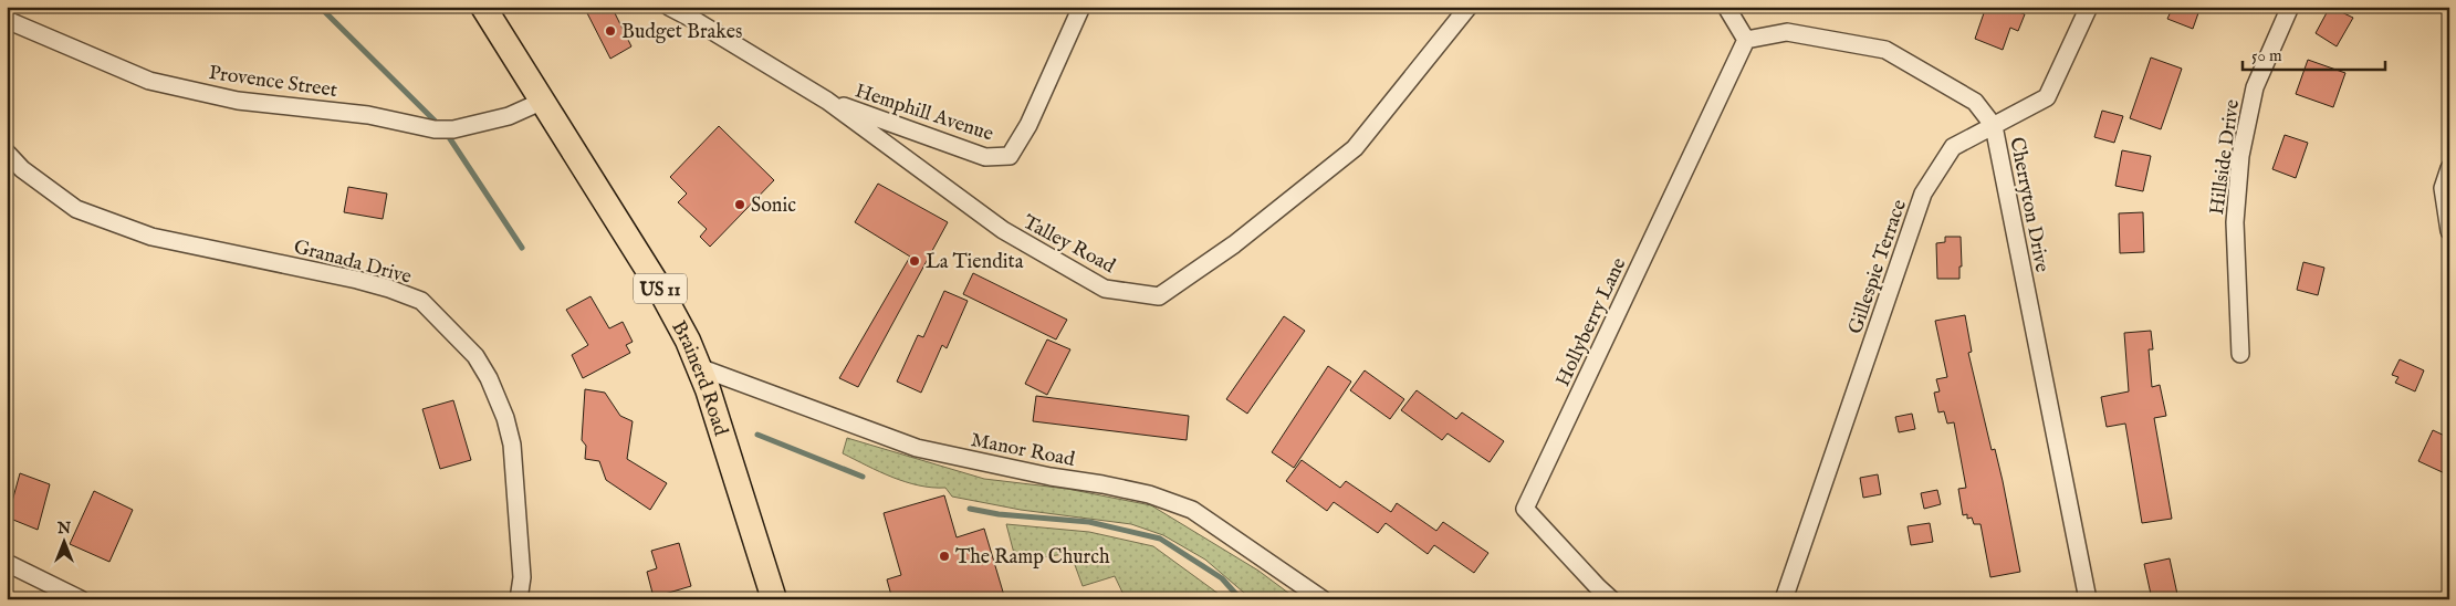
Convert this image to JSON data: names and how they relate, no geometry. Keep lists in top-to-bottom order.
{
  "streets": {
    "main road": ["US 11", "Brainerd Road"],
    "street": [
      "Provence Street",
      "Hemphill Avenue",
      "Hillside Drive",
      "Cherryton Drive",
      "Talley Road",
      "Granada Drive",
      "Gillespie Terrace",
      "Hollyberry Lane",
      "Manor Road"
    ]
  },
  "crossings": [
    ["Provence Street", "Brainerd Road"],
    ["Hemphill Avenue", "Talley Road"],
    ["Cherryton Drive", "Gillespie Terrace"],
    ["Cherryton Drive", "Hollyberry Lane"],
    ["Brainerd Road", "Manor Road"]
  ],
  "places": [
    "Budget Brakes",
    "Sonic",
    "La Tiendita",
    "The Ramp Church"
  ],
  "scale_bar": "50 m",
  "north": "top"
}
